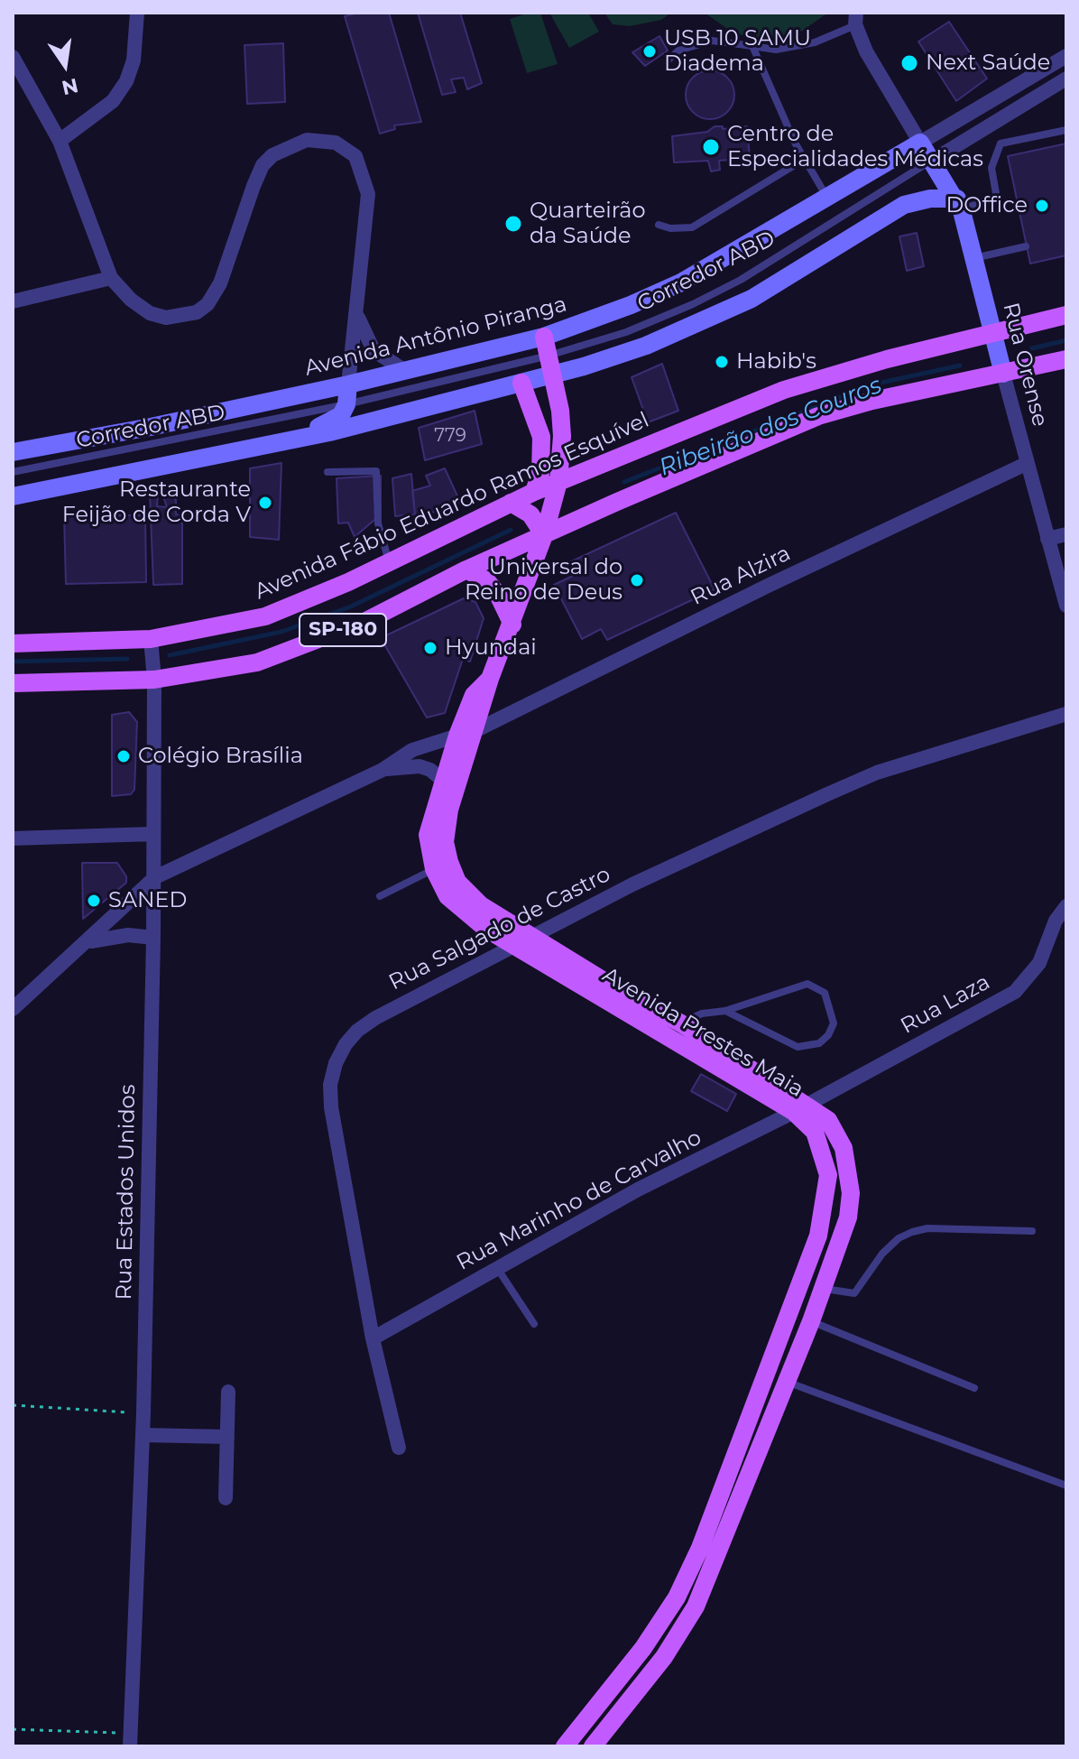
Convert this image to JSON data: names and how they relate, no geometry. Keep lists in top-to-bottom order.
{
  "streets": {
    "main road": [
      "Avenida Antônio Piranga",
      "Rua Orense",
      "Avenida Fábio Eduardo Ramos Esquível",
      "SP-180",
      "Avenida Prestes Maia"
    ],
    "street": [
      "Rua Alzira",
      "Rua Salgado de Castro",
      "Rua Laza",
      "Rua Estados Unidos",
      "Rua Marinho de Carvalho"
    ],
    "lane": ["Corredor ABD"]
  },
  "crossings": [
    ["Corredor ABD", "Rua Orense"],
    ["Corredor ABD", "Avenida Prestes Maia"],
    ["Avenida Antônio Piranga", "Rua Orense"],
    ["Avenida Antônio Piranga", "Avenida Prestes Maia"],
    ["Rua Orense", "Avenida Fábio Eduardo Ramos Esquível"],
    ["Rua Orense", "Rua Alzira"],
    ["Rua Orense", "SP-180"],
    ["Avenida Fábio Eduardo Ramos Esquível", "Avenida Prestes Maia"],
    ["Avenida Fábio Eduardo Ramos Esquível", "Rua Estados Unidos"],
    ["Rua Alzira", "Avenida Prestes Maia"],
    ["SP-180", "Avenida Prestes Maia"],
    ["SP-180", "Rua Estados Unidos"],
    ["Rua Salgado de Castro", "Avenida Prestes Maia"],
    ["Rua Salgado de Castro", "Rua Marinho de Carvalho"],
    ["Rua Laza", "Avenida Prestes Maia"],
    ["Rua Laza", "Rua Marinho de Carvalho"],
    ["Avenida Prestes Maia", "Rua Marinho de Carvalho"]
  ],
  "water": ["Ribeirão dos Couros"],
  "places": [
    "USB 10 SAMU Diadema",
    "Next Saúde",
    "Centro de Especialidades Médicas",
    "DOffice",
    "Quarteirão da Saúde",
    "Habib's",
    "Restaurante Feijão de Corda V",
    "Universal do Reino de Deus",
    "Hyundai",
    "Colégio Brasília",
    "SANED"
  ],
  "house_numbers": ["779"],
  "north": "bottom"
}
